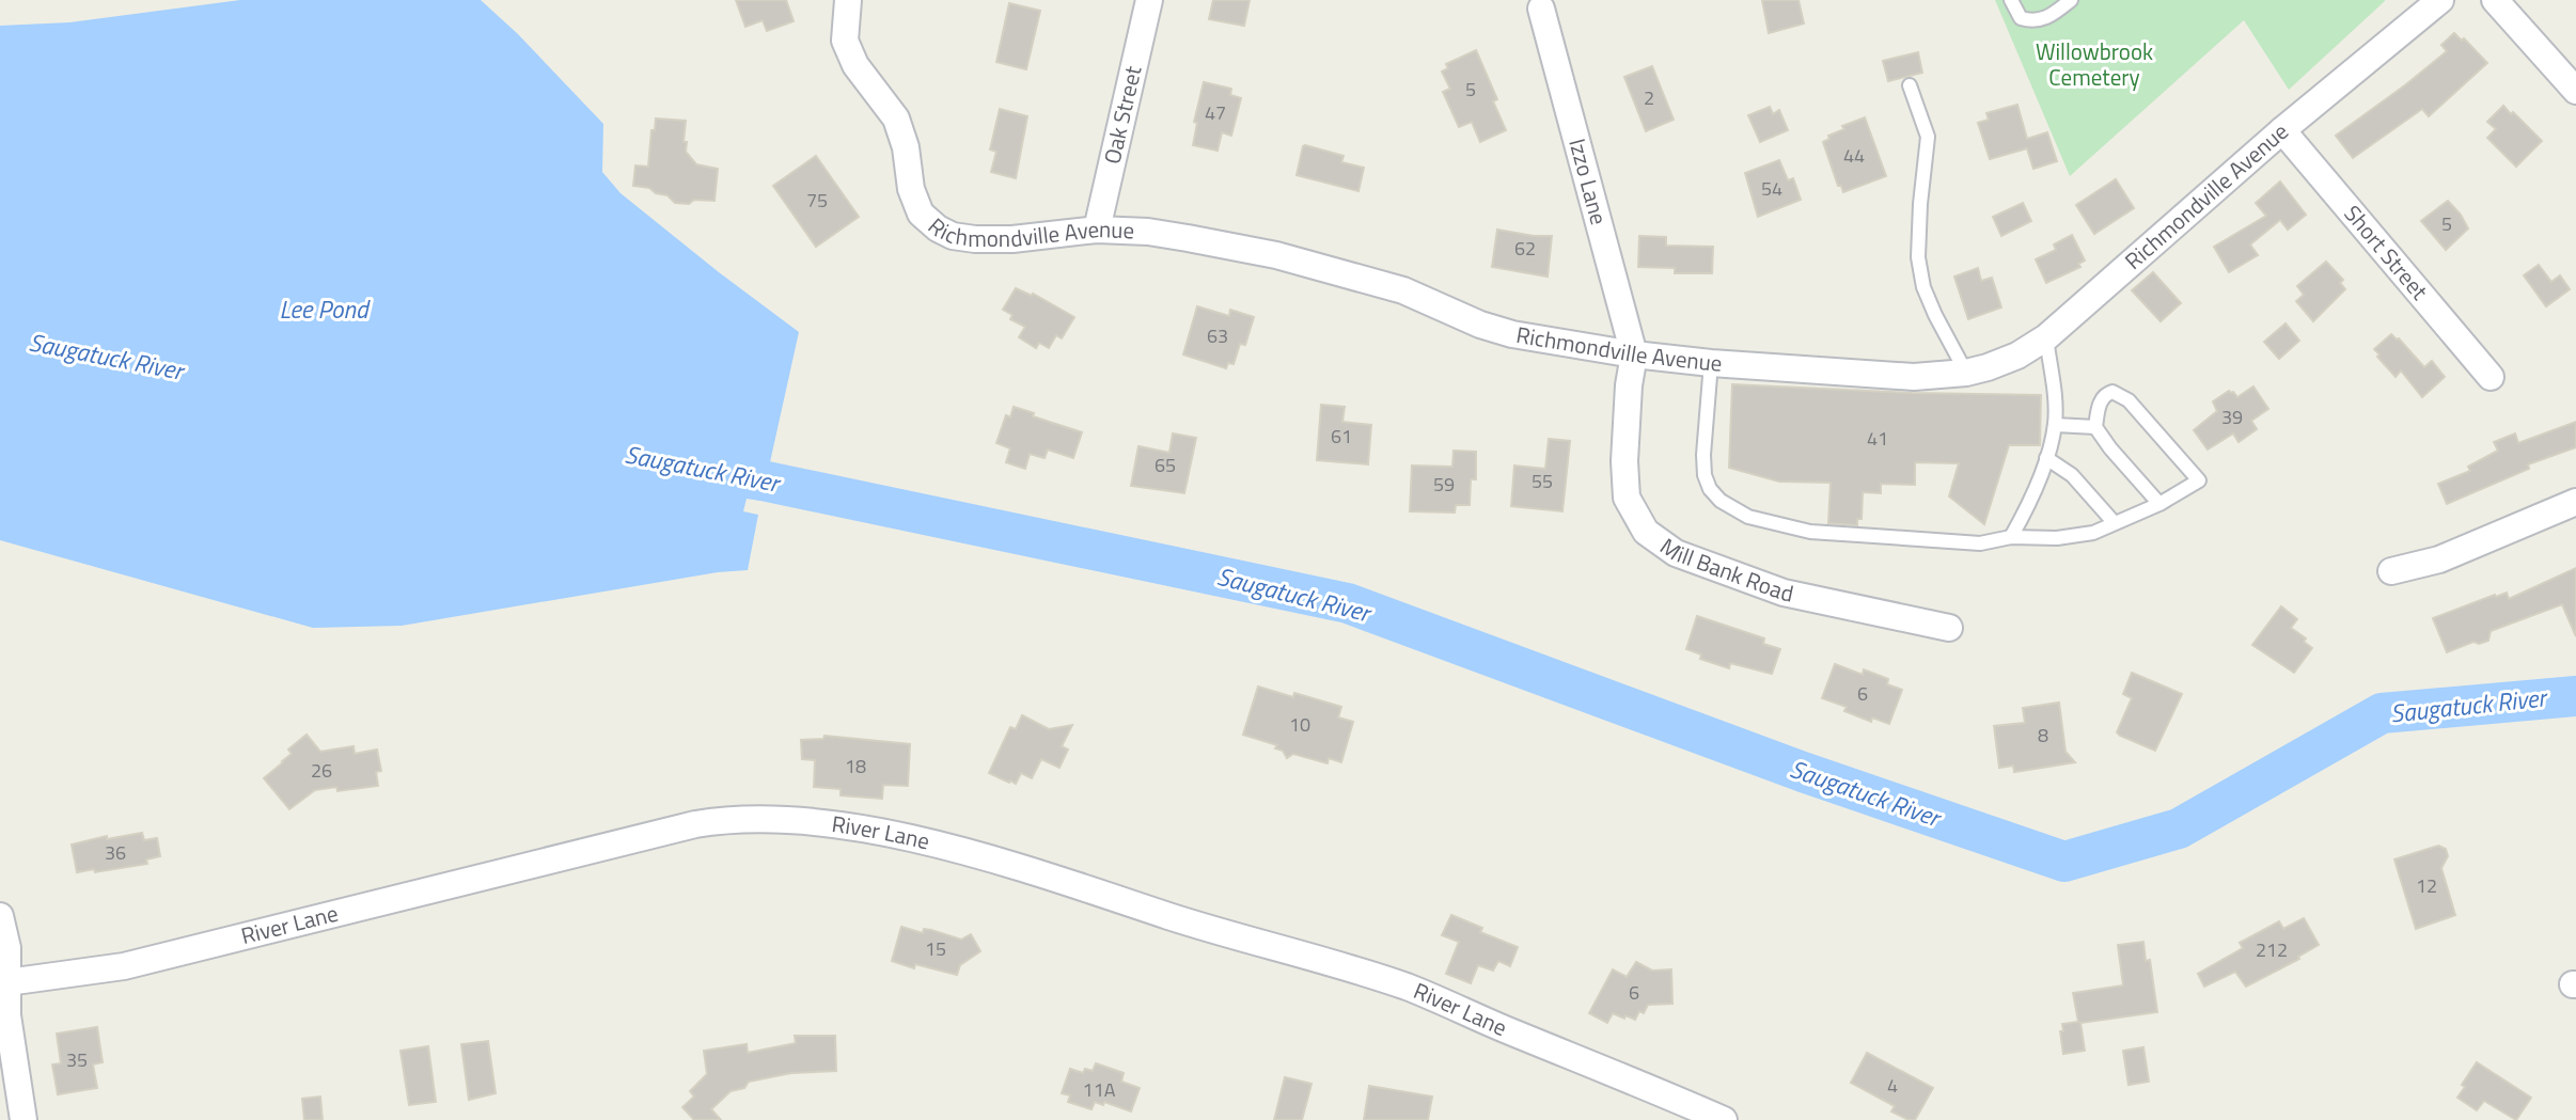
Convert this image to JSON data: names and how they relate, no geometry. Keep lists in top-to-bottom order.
{
  "streets": {
    "street": [
      "Oak Street",
      "Izzo Lane",
      "Richmondville Avenue",
      "Short Street",
      "Mill Bank Road",
      "River Lane"
    ]
  },
  "crossings": [
    ["Oak Street", "Richmondville Avenue"],
    ["Izzo Lane", "Richmondville Avenue"],
    ["Izzo Lane", "Mill Bank Road"],
    ["Richmondville Avenue", "Short Street"],
    ["Richmondville Avenue", "Mill Bank Road"]
  ],
  "water": ["Lee Pond", "Saugatuck River"],
  "parks": ["Willowbrook Cemetery"],
  "house_numbers": [
    "5",
    "2",
    "47",
    "44",
    "54",
    "75",
    "5",
    "62",
    "63",
    "39",
    "61",
    "41",
    "65",
    "55",
    "59",
    "6",
    "10",
    "8",
    "18",
    "26",
    "36",
    "12",
    "15",
    "212",
    "6",
    "35",
    "4",
    "11A"
  ]
}
